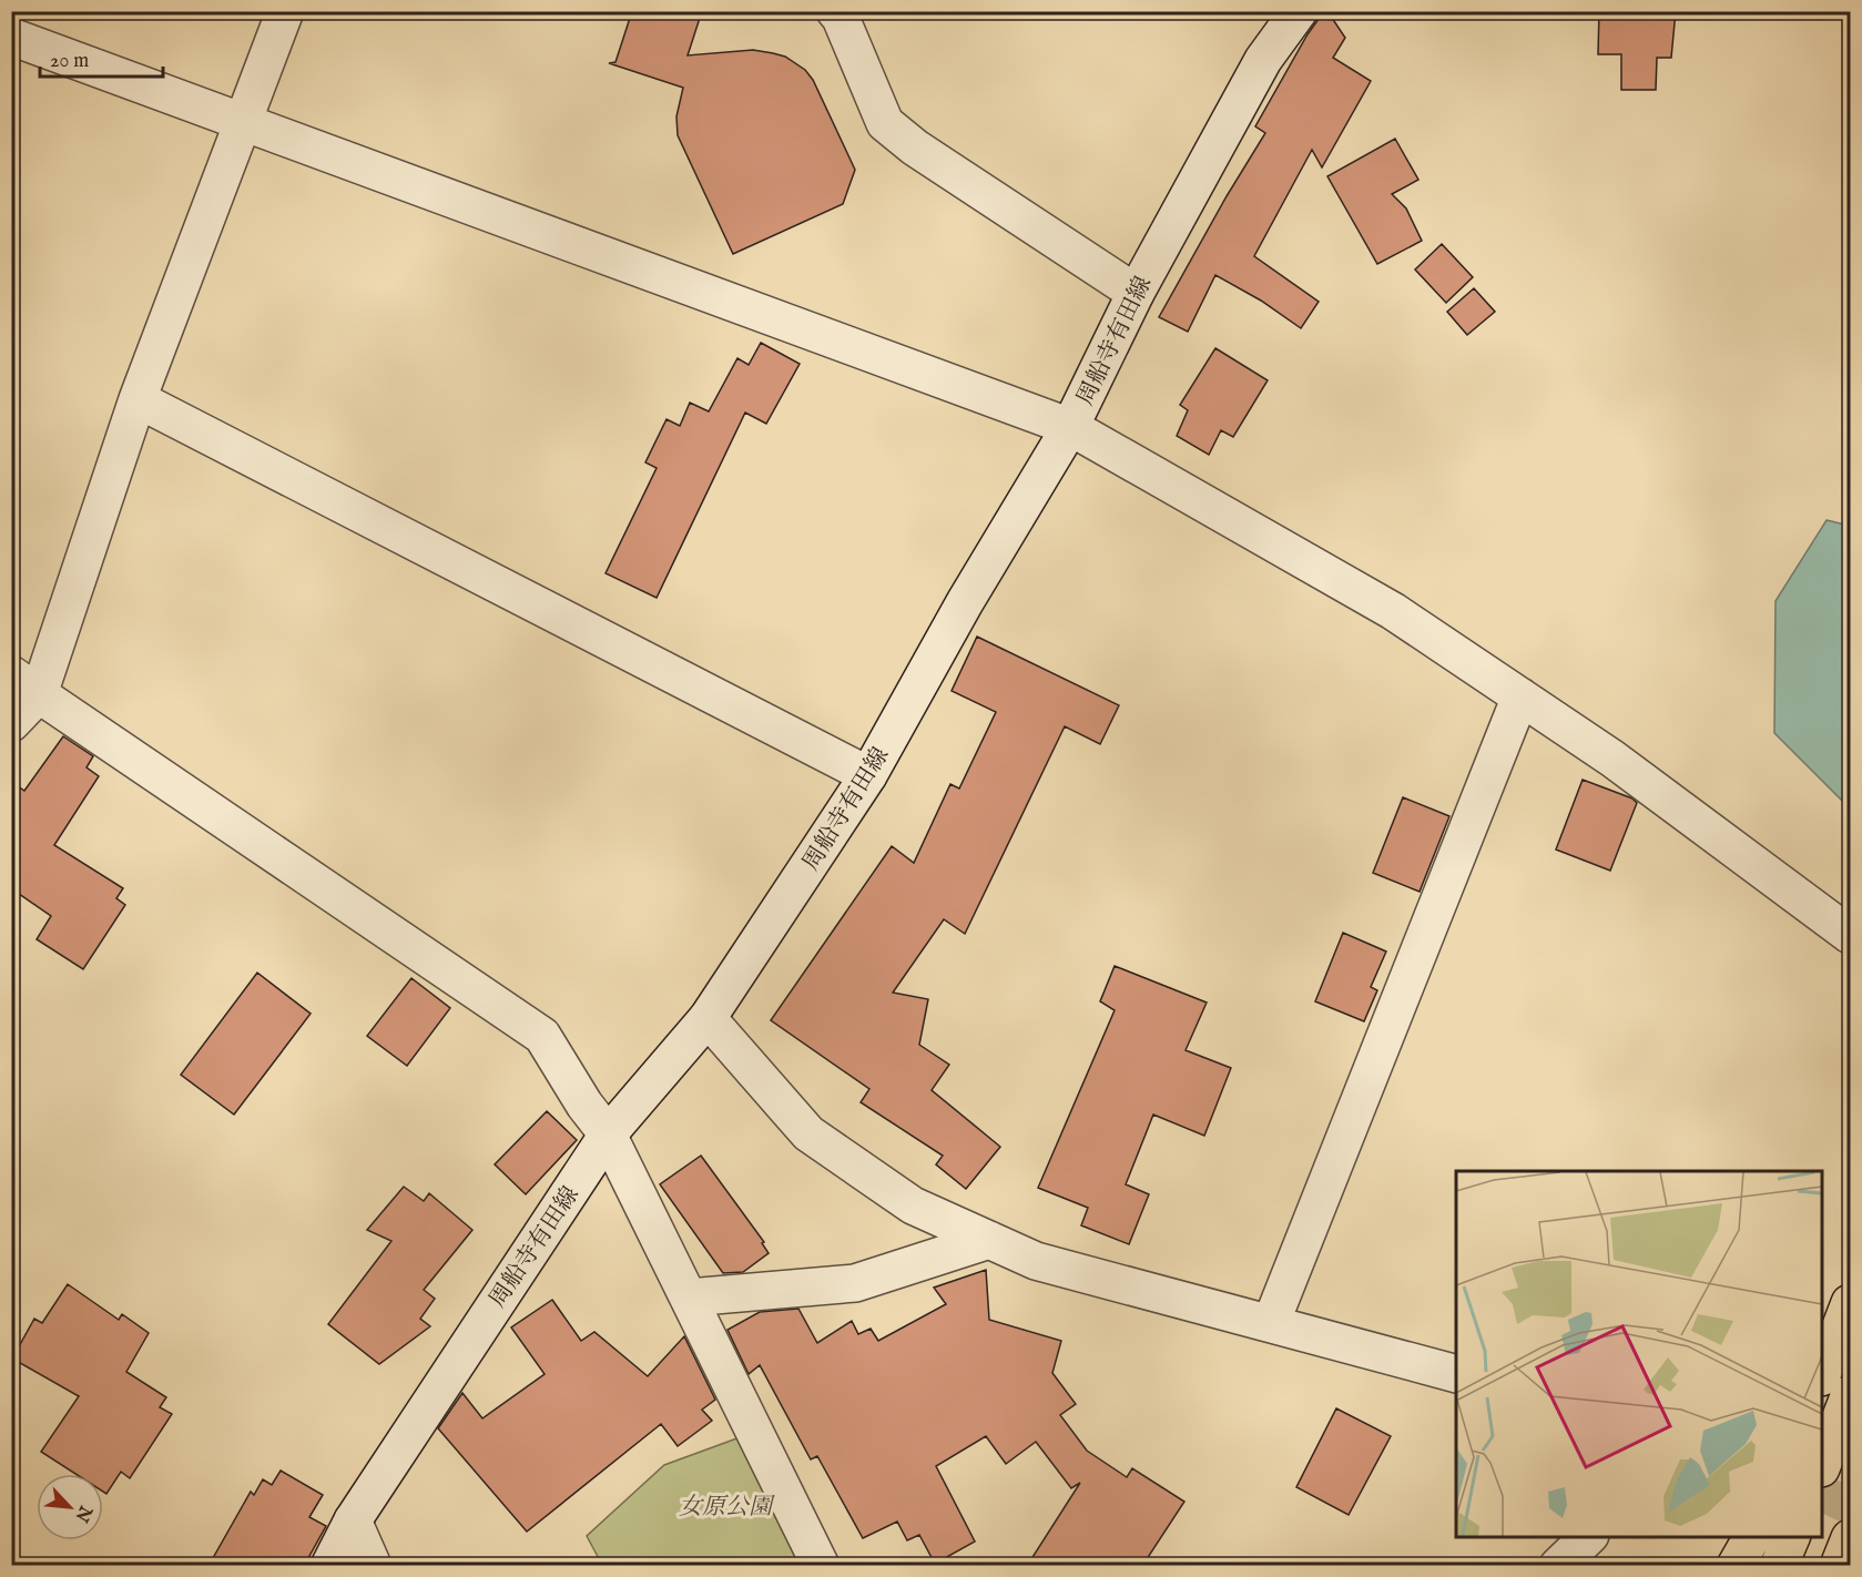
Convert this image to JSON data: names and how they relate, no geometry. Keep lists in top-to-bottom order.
{
  "streets": {
    "street": ["周船寺有田線"]
  },
  "parks": ["女原公園"],
  "scale_bar": "20 m",
  "north": "bottom right"
}
